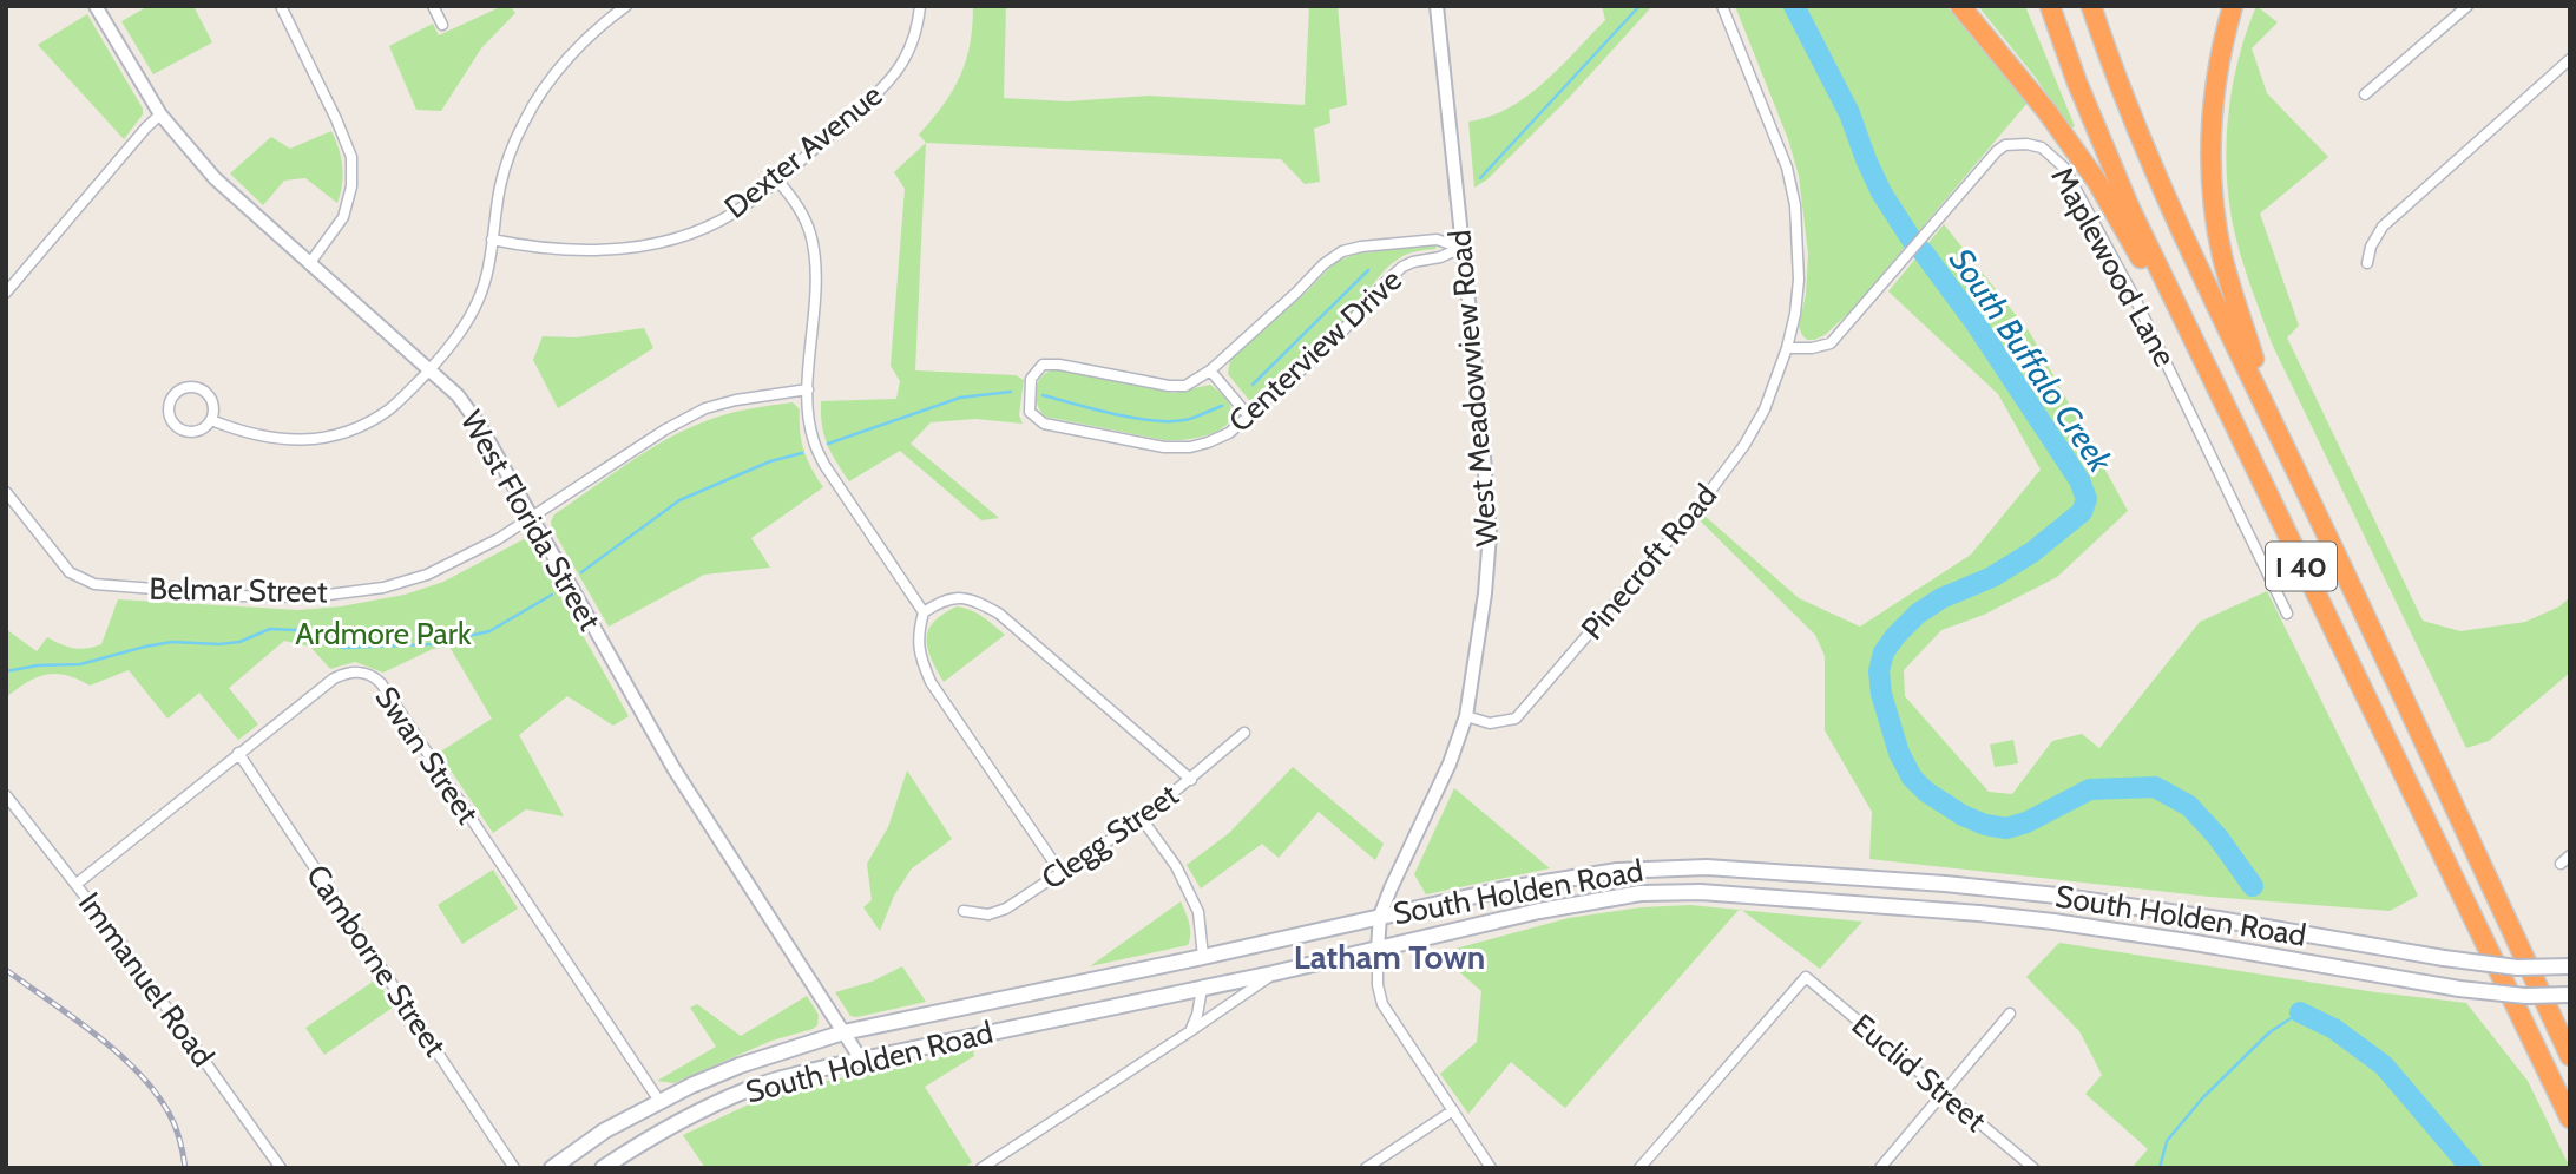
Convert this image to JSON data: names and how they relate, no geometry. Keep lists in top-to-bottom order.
{
  "streets": {
    "highway": ["I 40"],
    "main road": ["South Holden Road"],
    "street": [
      "Dexter Avenue",
      "Maplewood Lane",
      "Centerview Drive",
      "West Meadowview Road",
      "West Florida Street",
      "Pinecroft Road",
      "Belmar Street",
      "Swan Street",
      "Clegg Street",
      "Camborne Street",
      "Immanuel Road",
      "Euclid Street"
    ]
  },
  "crossings": [
    ["Maplewood Lane", "Pinecroft Road"],
    ["Centerview Drive", "West Meadowview Road"],
    ["West Meadowview Road", "Pinecroft Road"],
    ["West Meadowview Road", "South Holden Road"],
    ["West Florida Street", "Belmar Street"],
    ["West Florida Street", "South Holden Road"],
    ["Swan Street", "South Holden Road"],
    ["Swan Street", "Camborne Street"],
    ["Swan Street", "Immanuel Road"]
  ],
  "districts": ["Latham Town"],
  "water": ["South Buffalo Creek"],
  "parks": ["Ardmore Park"]
}
